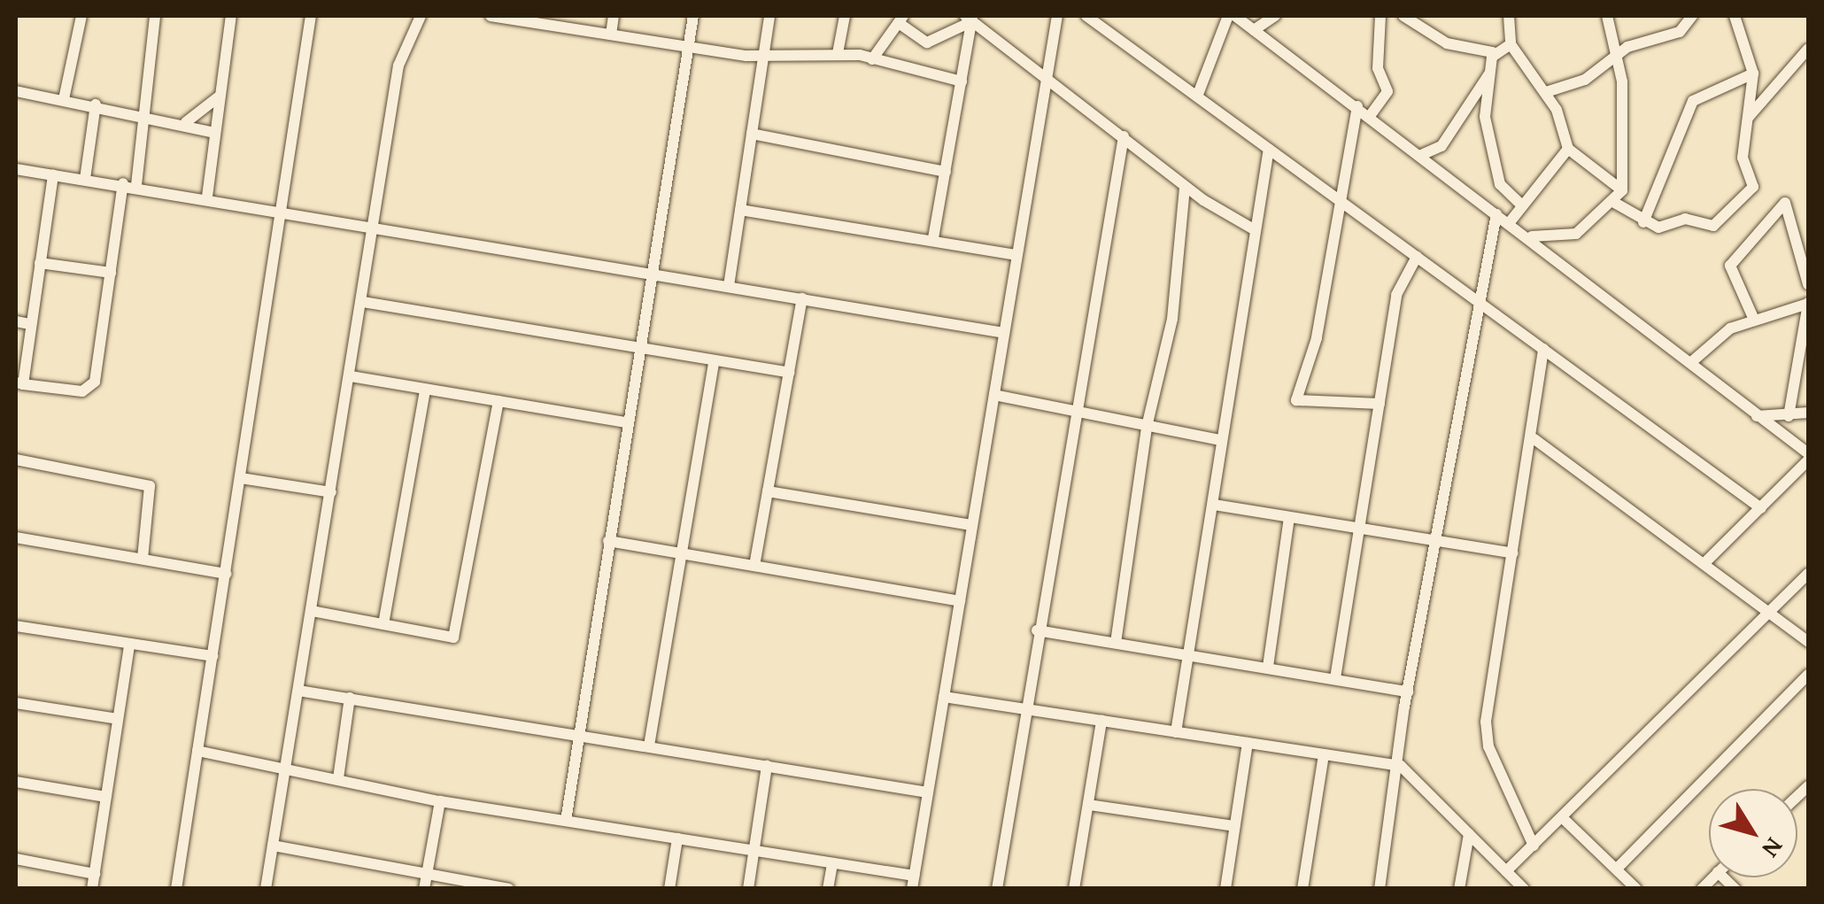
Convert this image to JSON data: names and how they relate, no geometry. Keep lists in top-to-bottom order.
{
  "north": "bottom right"
}
